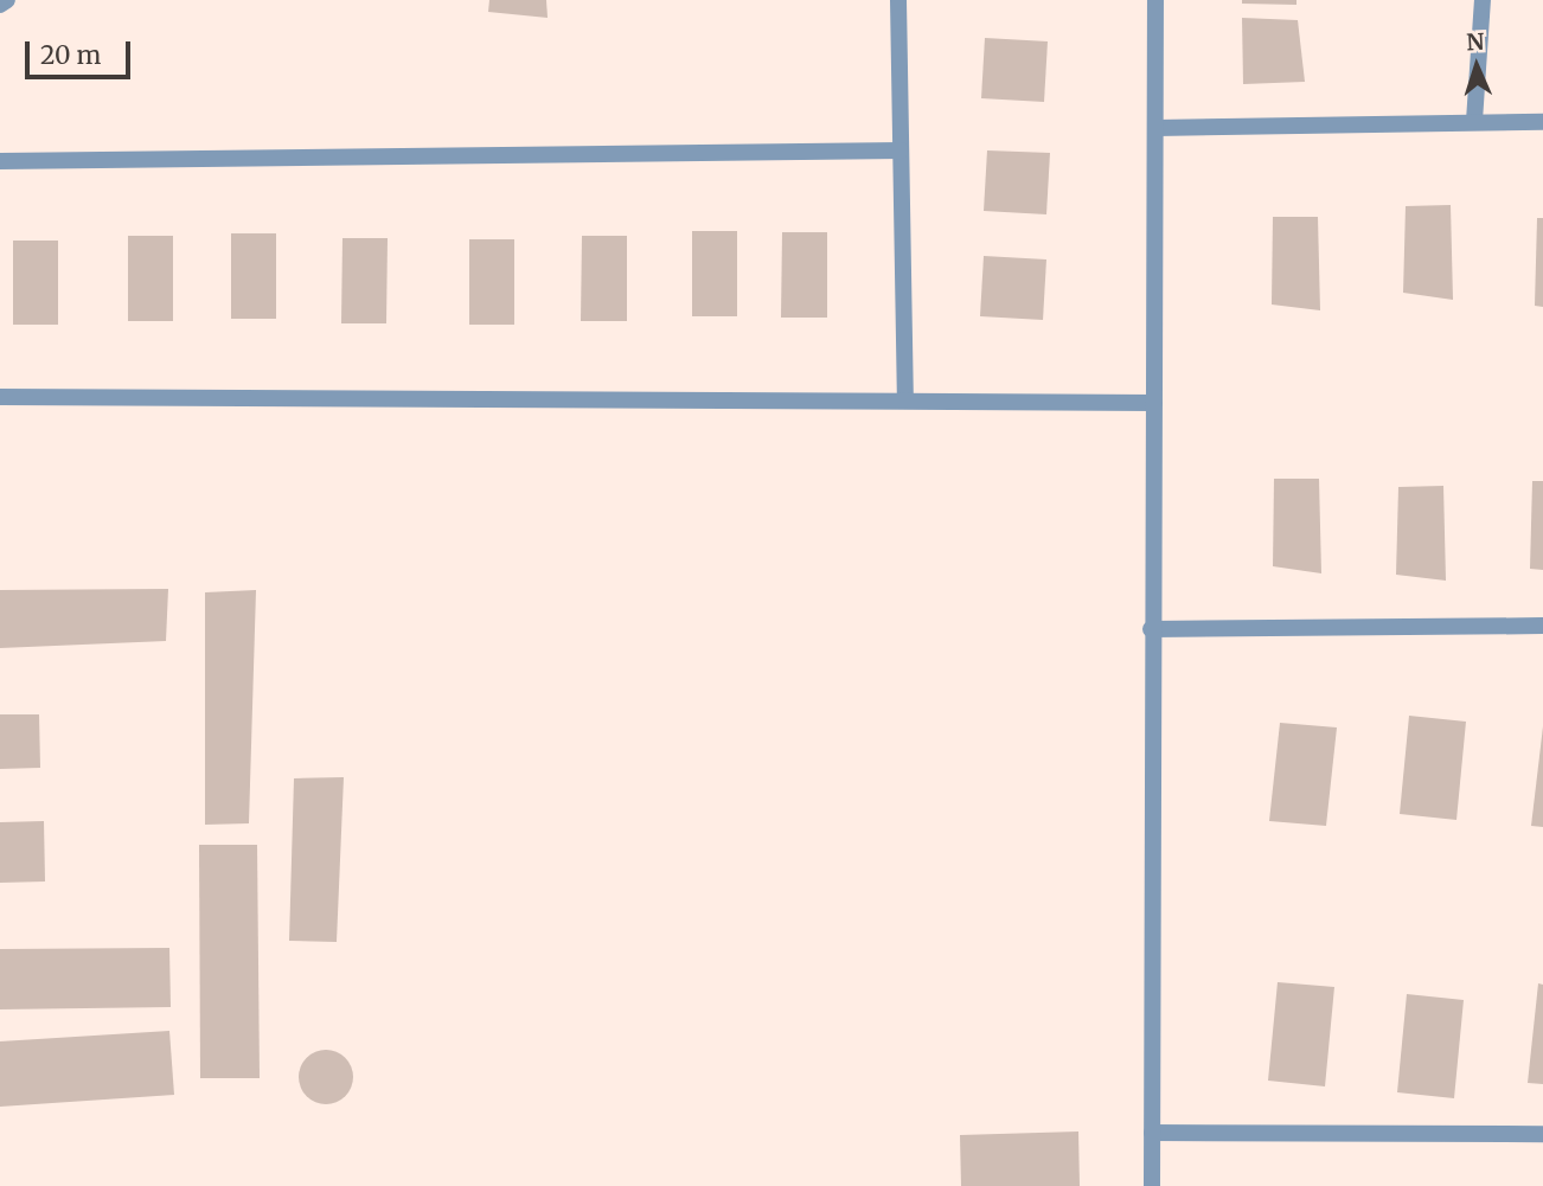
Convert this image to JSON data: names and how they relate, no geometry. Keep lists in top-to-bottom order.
{
  "scale_bar": "20 m",
  "north": "top"
}
